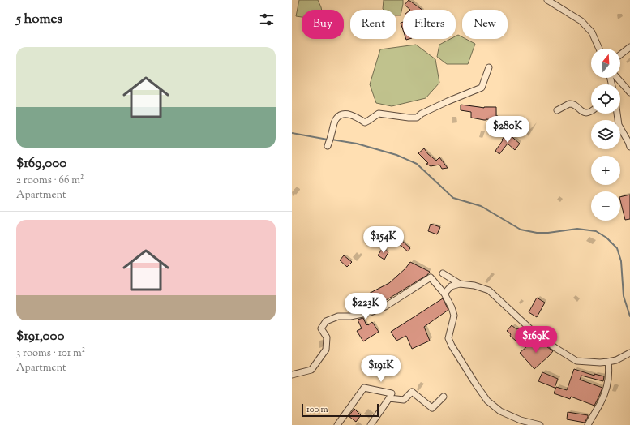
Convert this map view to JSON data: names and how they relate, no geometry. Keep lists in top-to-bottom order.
{
  "scale_bar": "100 m",
  "north": "top",
  "page": {
    "heading": "5 homes",
    "chip": [
      "Buy",
      "Rent",
      "Filters",
      "New"
    ],
    "list": [
      {
        "name": "$169,000",
        "note": "2 rooms · 66 m² · Apartment"
      },
      {
        "name": "$191,000",
        "note": "3 rooms · 101 m² · Apartment"
      }
    ],
    "map_buttons": ["+", "−"],
    "price": [
      "$280K",
      "$154K",
      "$223K",
      "$169K",
      "$191K"
    ],
    "scale": "100 m"
  }
}
